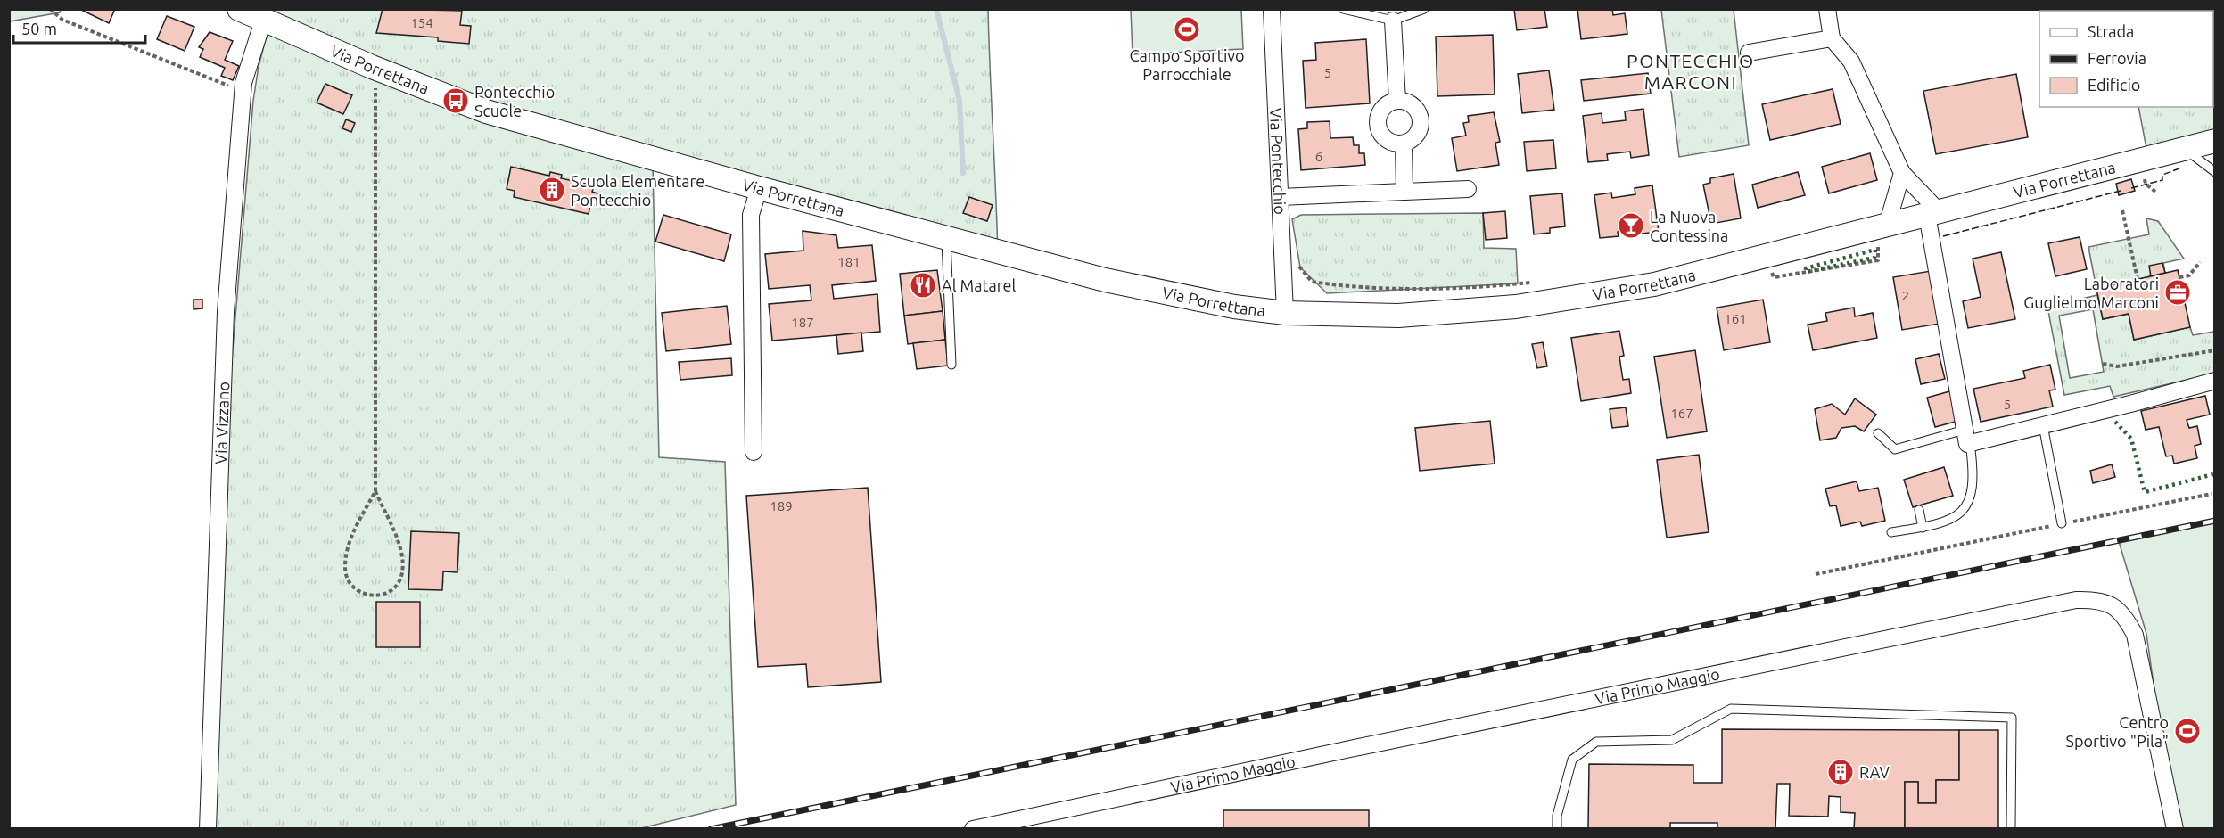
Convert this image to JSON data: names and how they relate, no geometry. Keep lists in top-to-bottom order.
{
  "streets": {
    "main road": ["Via Porrettana"],
    "street": ["Via Pontecchio", "Via Vizzano", "Via Primo Maggio"]
  },
  "crossings": [
    ["Via Porrettana", "Via Pontecchio"],
    ["Via Porrettana", "Via Vizzano"]
  ],
  "districts": ["PONTECCHIO MARCONI"],
  "places": {
    "sports": ["Campo Sportivo Parrocchiale", "Centro Sportivo \"Pila\""],
    "bus stop": ["Pontecchio Scuole"],
    "building": ["Scuola Elementare Pontecchio", "RAV"],
    "bar": ["La Nuova Contessina"],
    "restaurant": ["Al Matarel"],
    "office": ["Laboratori Guglielmo Marconi"]
  },
  "house_numbers": [
    "154",
    "5",
    "6",
    "181",
    "2",
    "161",
    "187",
    "5",
    "167",
    "189"
  ],
  "legend": ["Strada", "Ferrovia", "Edificio"],
  "scale_bar": "50 m"
}
